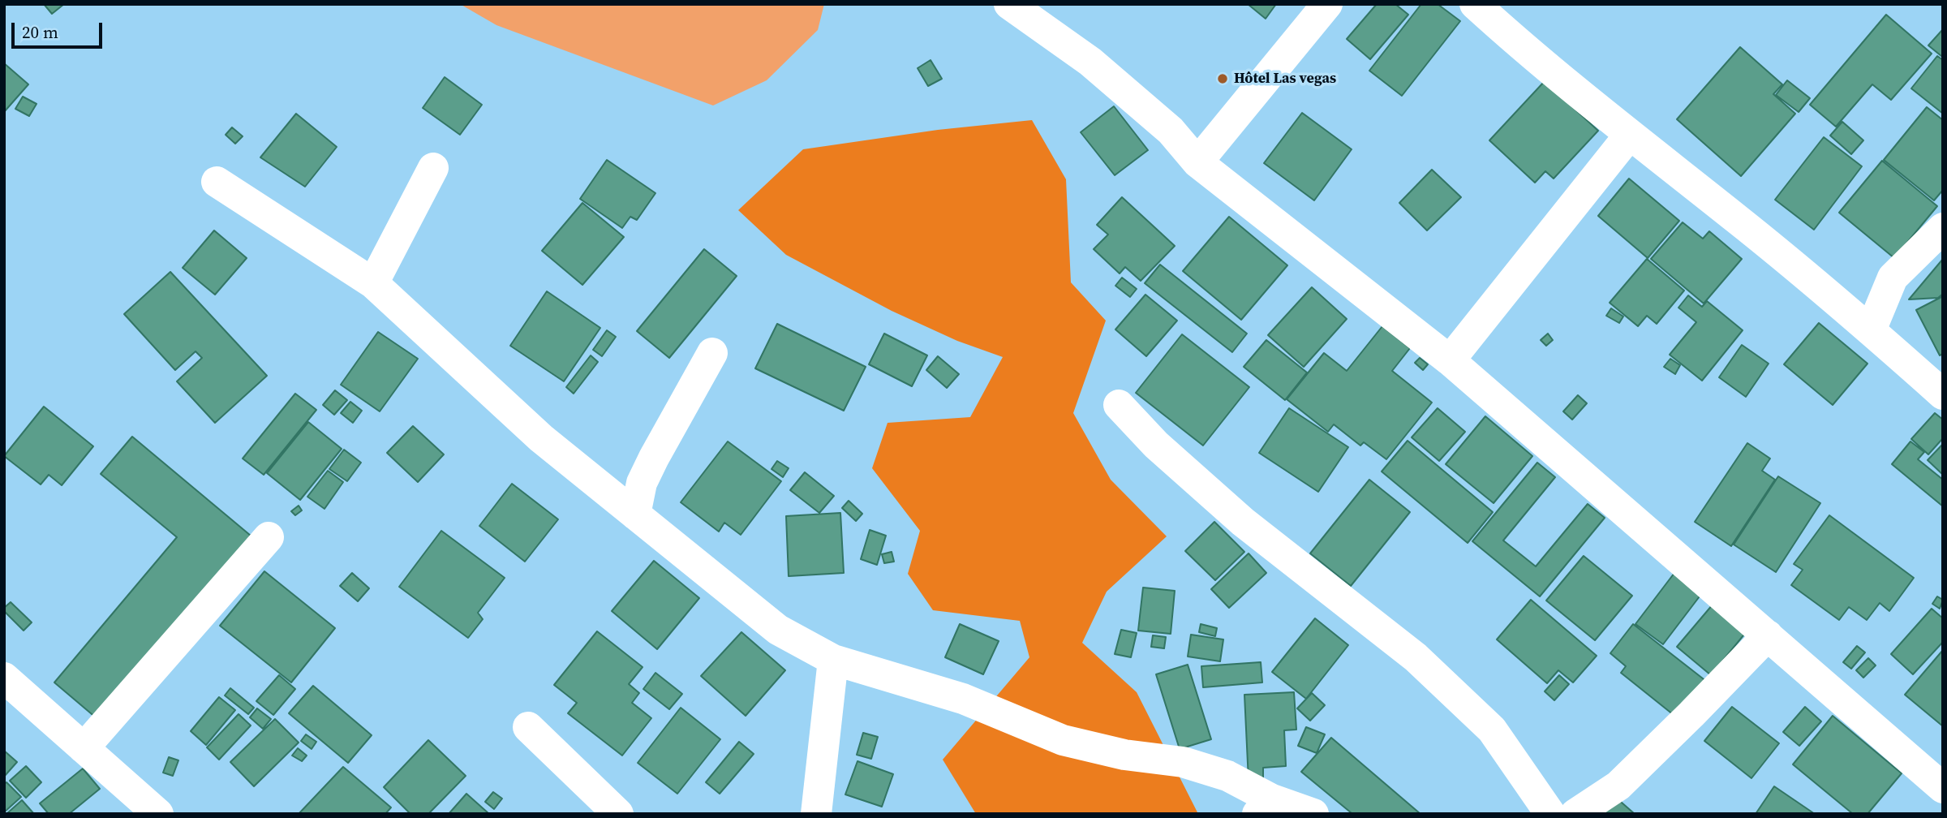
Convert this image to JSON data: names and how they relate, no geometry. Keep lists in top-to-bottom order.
{
  "places": ["Hôtel Las vegas"],
  "scale_bar": "20 m"
}
